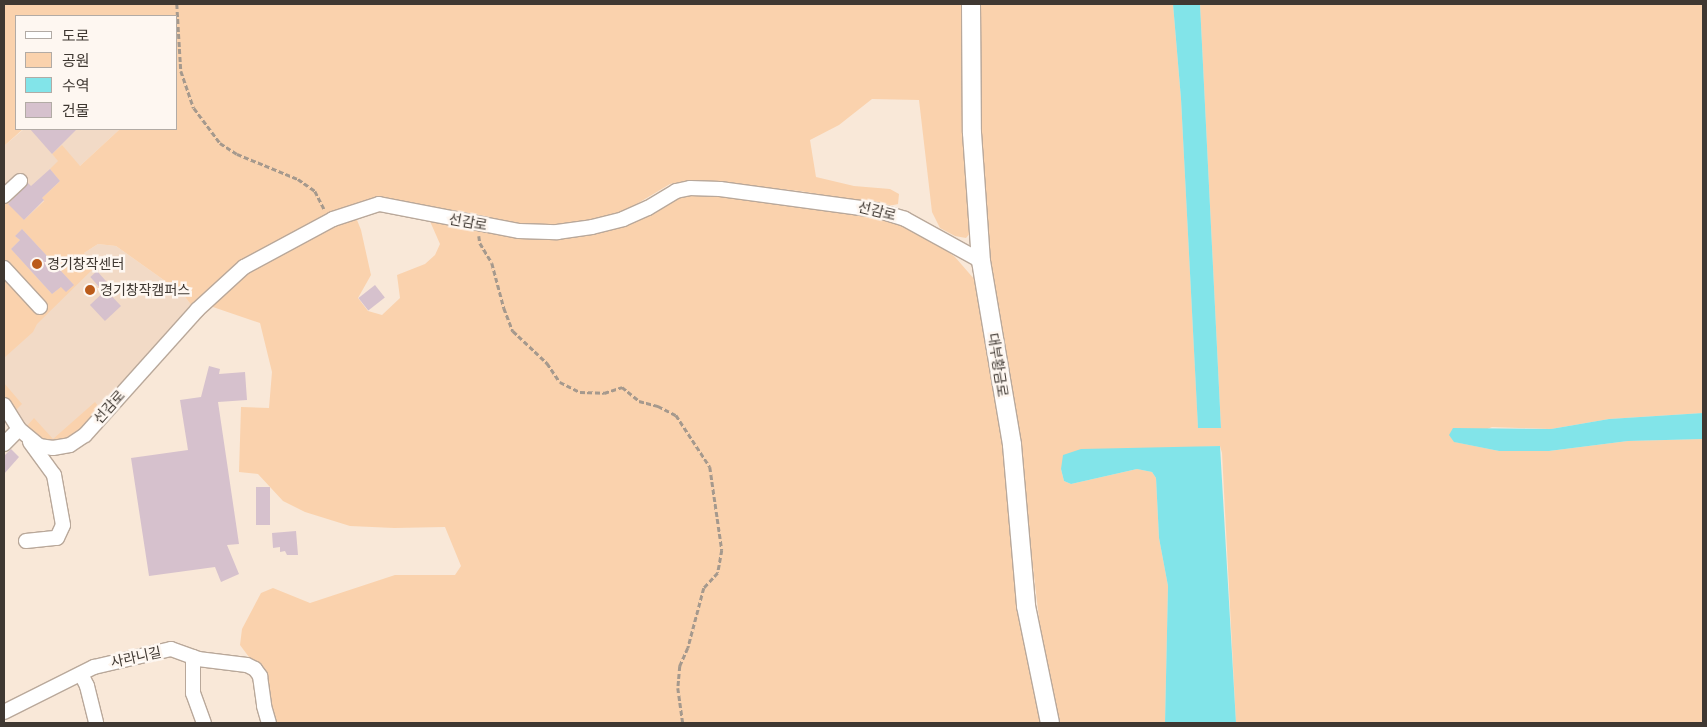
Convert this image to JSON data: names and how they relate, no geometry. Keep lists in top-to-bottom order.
{
  "streets": {
    "main road": ["대부황금로"],
    "lane": ["선감로", "사라니길"]
  },
  "crossings": [
    ["선감로", "대부황금로"]
  ],
  "places": ["경기창작센터", "경기창작캠퍼스"],
  "legend": [
    "도로",
    "공원",
    "수역",
    "건물"
  ]
}
